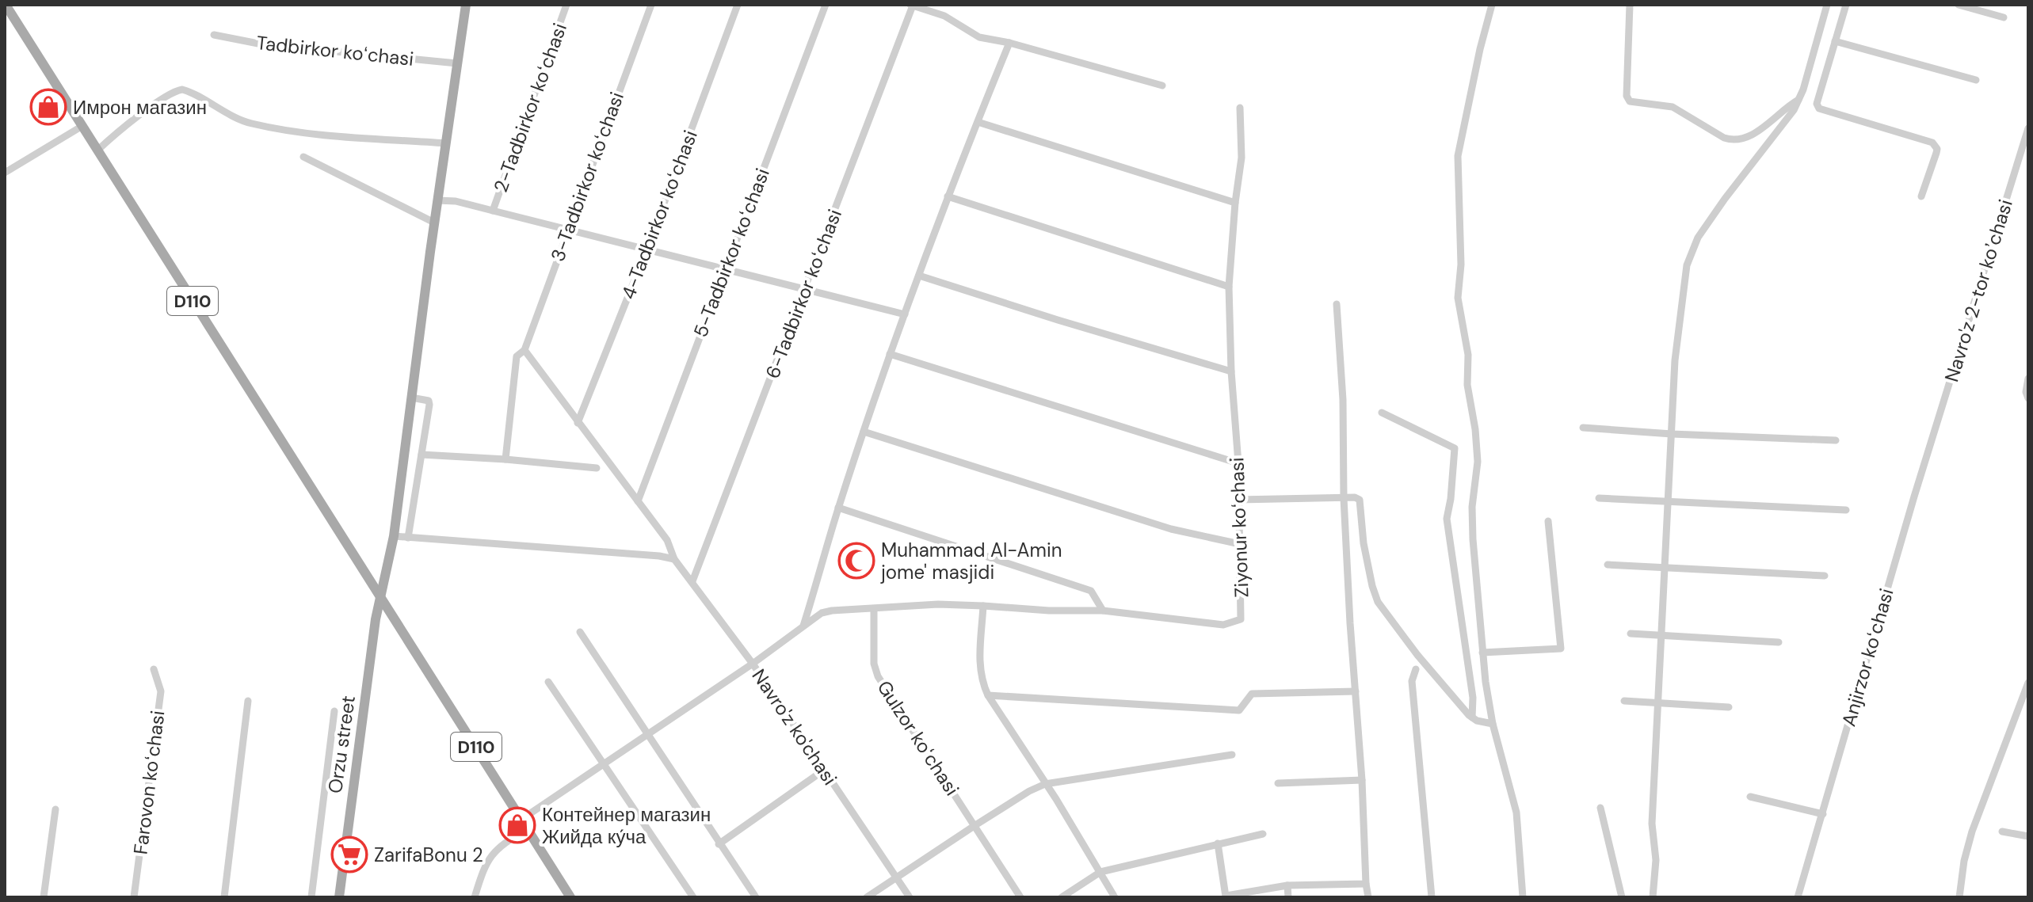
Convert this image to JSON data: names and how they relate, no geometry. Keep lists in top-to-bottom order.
{
  "streets": {
    "main road": ["D110", "Orzu street"],
    "street": [
      "Tadbirkor koʻchasi",
      "2-Tadbirkor koʻchasi",
      "3-Tadbirkor koʻchasi",
      "4-Tadbirkor koʻchasi",
      "5-Tadbirkor koʻchasi",
      "6-Tadbirkor koʻchasi",
      "Ziyonur koʻchasi",
      "Anjirzor koʻchasi",
      "Navro'z ko'chasi",
      "Gulzor koʻchasi",
      "Farovon koʻchasi"
    ]
  },
  "crossings": [
    ["Tadbirkor koʻchasi", "Orzu street"],
    ["3-Tadbirkor koʻchasi", "Navro'z ko'chasi"],
    ["4-Tadbirkor koʻchasi", "Navro'z ko'chasi"],
    ["5-Tadbirkor koʻchasi", "Navro'z ko'chasi"],
    ["6-Tadbirkor koʻchasi", "Navro'z ko'chasi"],
    ["D110", "Ziyonur koʻchasi"],
    ["D110", "Orzu street"],
    ["Ziyonur koʻchasi", "Navro'z ko'chasi"],
    ["Ziyonur koʻchasi", "Gulzor koʻchasi"]
  ],
  "places": {
    "shop": ["Имрон магазин", "Контейнер магазин Жийда ку́ча"],
    "mosque": ["Muhammad Al-Amin jome' masjidi"],
    "supermarket": ["ZarifaBonu 2"]
  }
}
